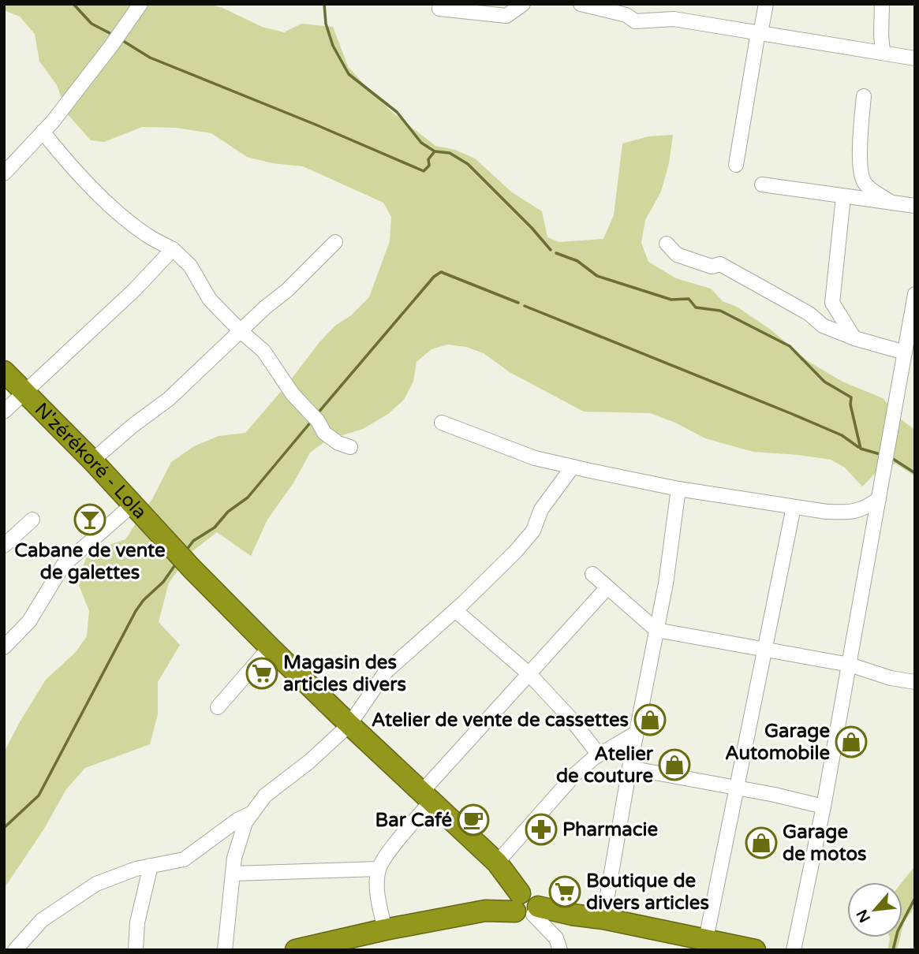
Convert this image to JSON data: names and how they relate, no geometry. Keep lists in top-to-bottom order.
{
  "streets": {
    "highway": ["N'zérékoré - Lola"]
  },
  "places": {
    "bar": ["Cabane de vente de galettes"],
    "supermarket": ["Magasin des articles divers", "Boutique de divers articles"],
    "shop": [
      "Atelier de vente de cassettes",
      "Garage Automobile",
      "Atelier de couture",
      "Garage de motos"
    ],
    "cafe": ["Bar Café"],
    "pharmacy": ["Pharmacie"]
  },
  "north": "bottom left"
}
